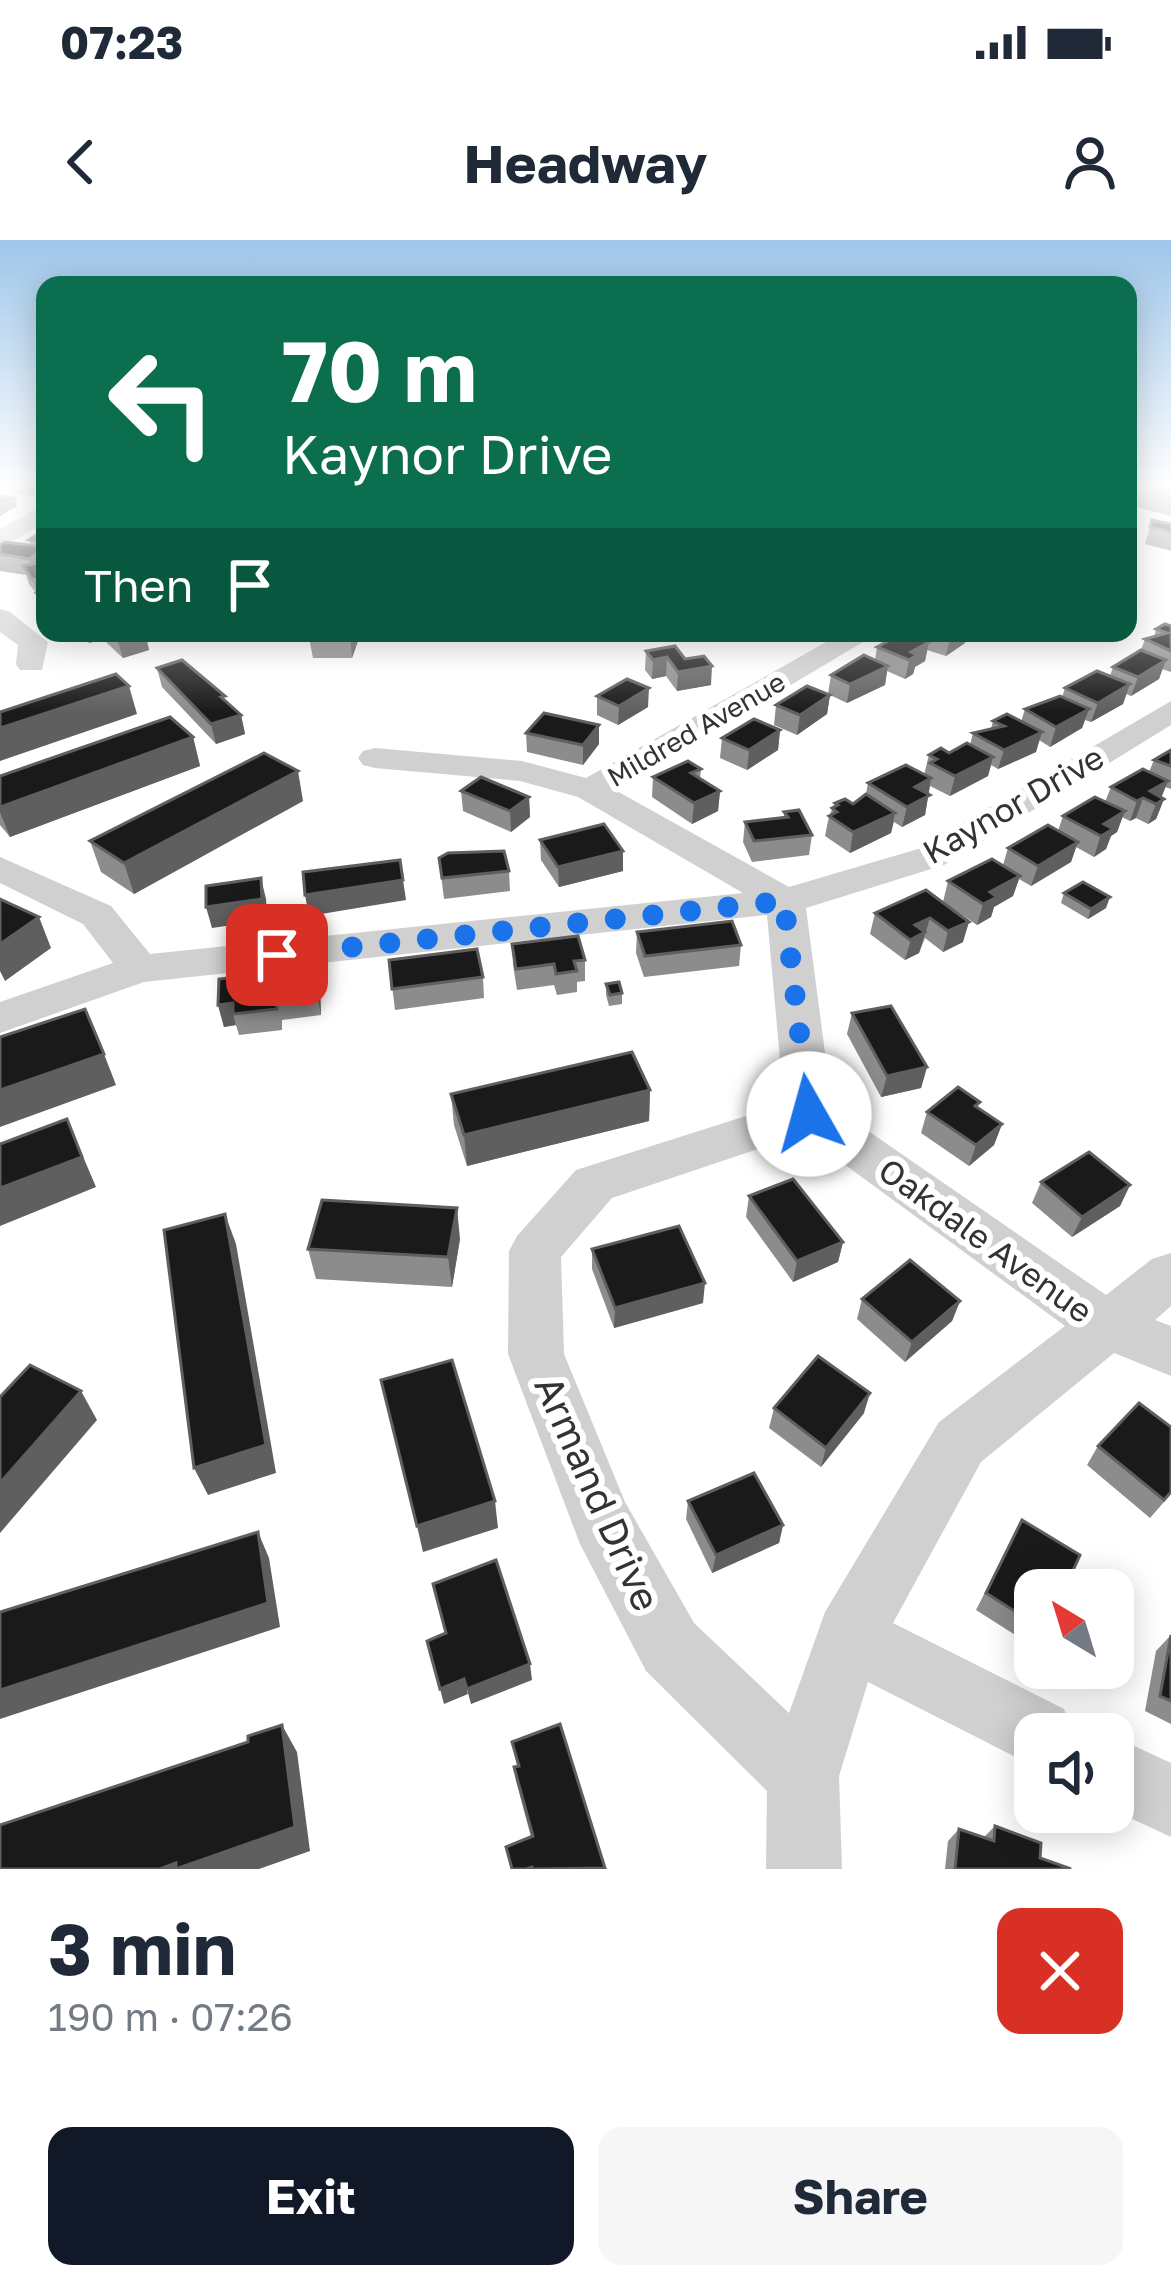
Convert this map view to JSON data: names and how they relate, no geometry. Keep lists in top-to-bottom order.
{
  "streets": {
    "street": [
      "Mildred Avenue",
      "Kaynor Drive",
      "Oakdale Avenue",
      "Armand Drive"
    ]
  },
  "crossings": [
    ["Oakdale Avenue", "Armand Drive"]
  ],
  "north": "top left",
  "page": {
    "status": "07:23",
    "header": "Headway",
    "turn": ["70 m", "Kaynor Drive"],
    "then": "Then",
    "heading": ["3 min", "190 m · 07:26"],
    "buttons": ["Exit", "Share"]
  }
}
